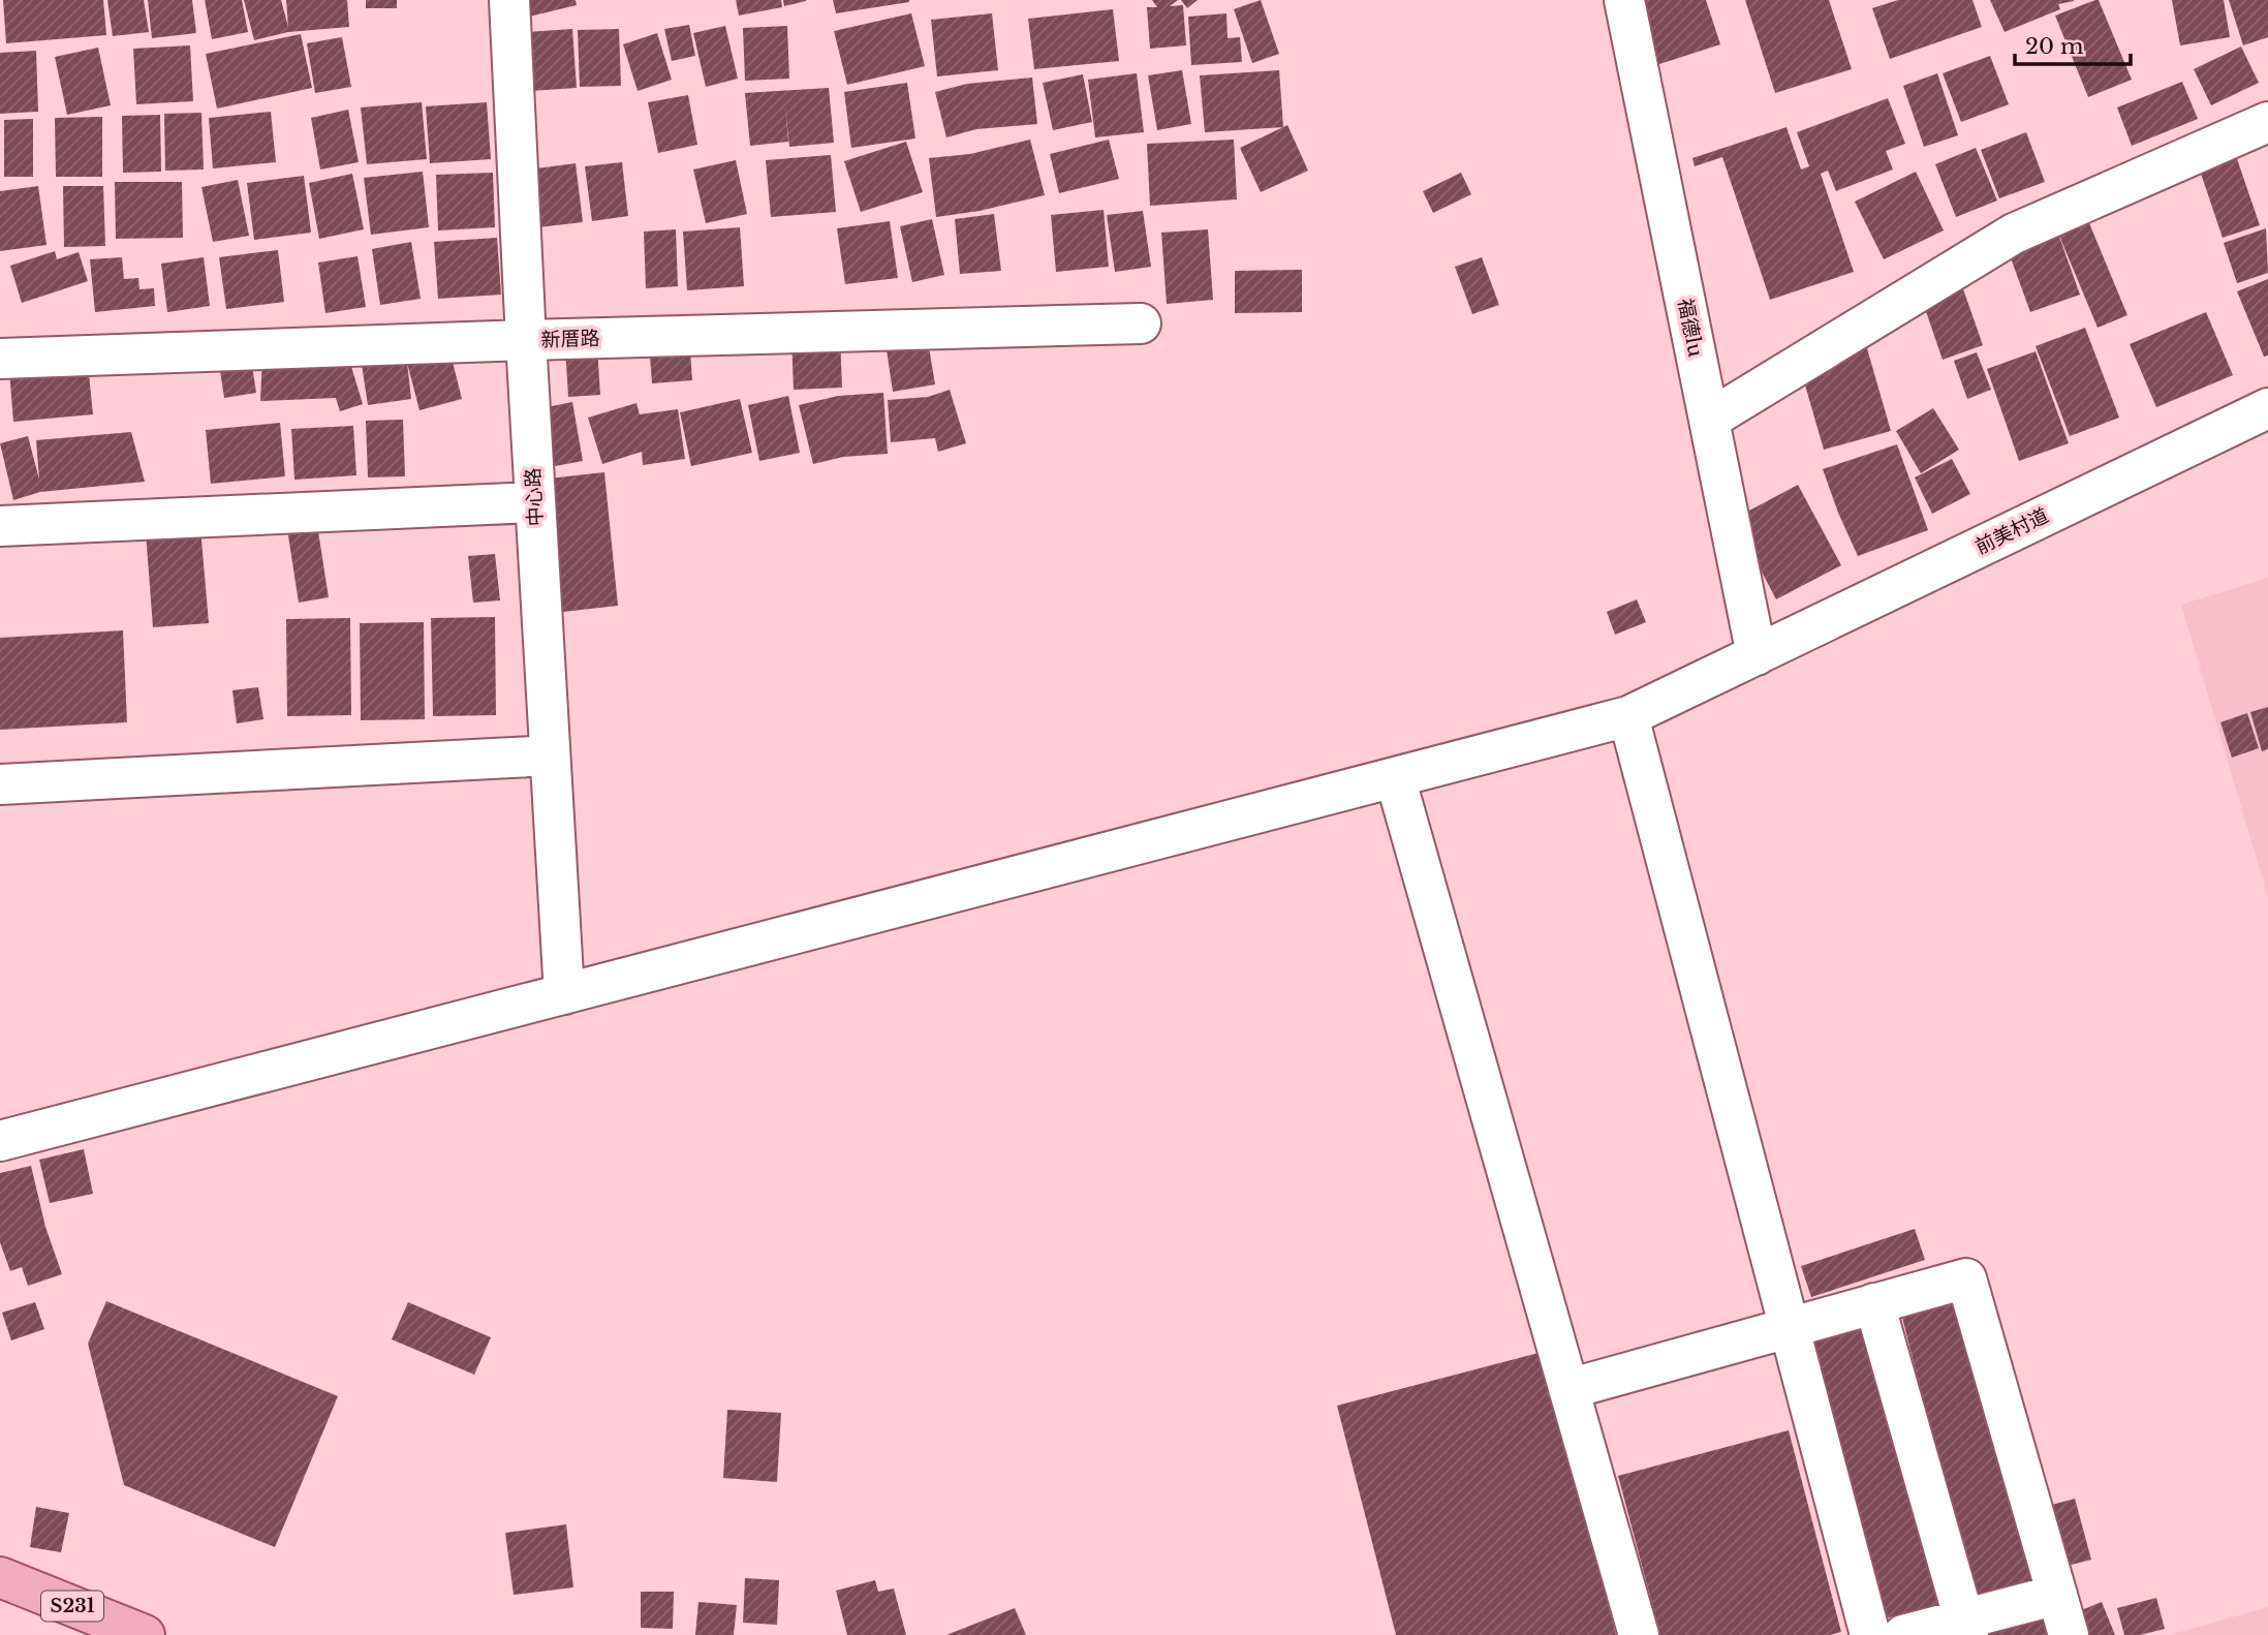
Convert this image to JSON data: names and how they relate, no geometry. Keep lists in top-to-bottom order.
{
  "streets": {
    "main road": ["S231"],
    "street": [
      "福德lu",
      "新厝路",
      "中心路",
      "前美村道"
    ]
  },
  "crossings": [
    ["福德lu", "前美村道"],
    ["新厝路", "中心路"],
    ["中心路", "前美村道"]
  ],
  "scale_bar": "20 m"
}
